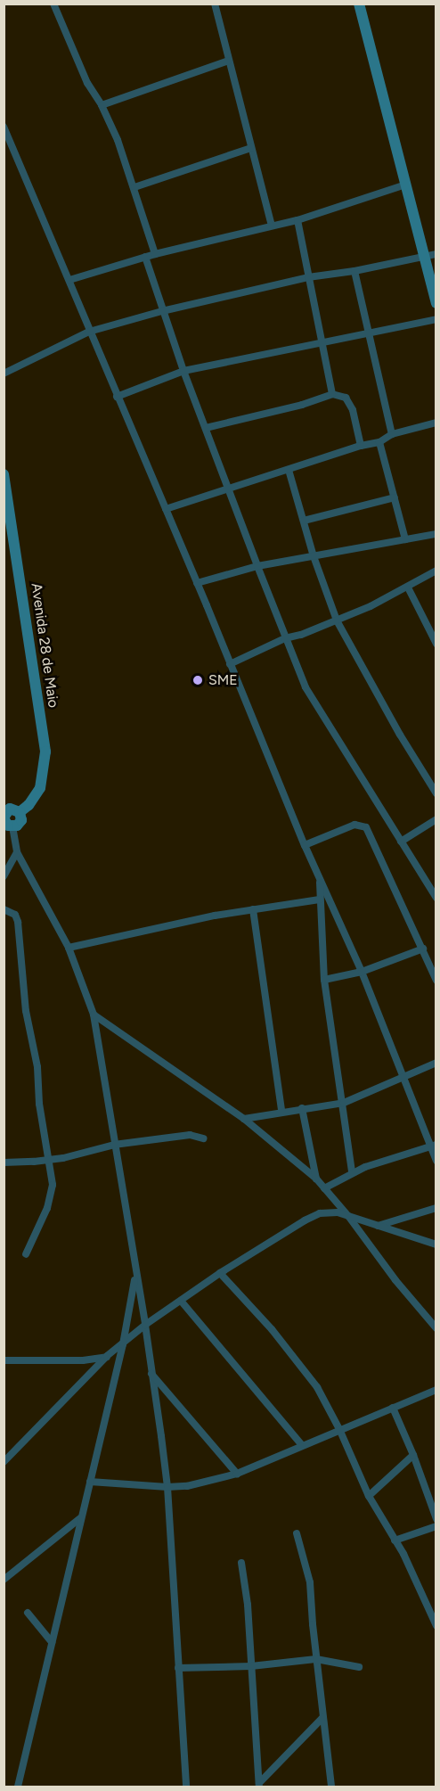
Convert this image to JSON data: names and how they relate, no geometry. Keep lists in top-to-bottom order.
{
  "streets": {
    "street": ["Avenida 28 de Maio"]
  },
  "places": ["SME"]
}
